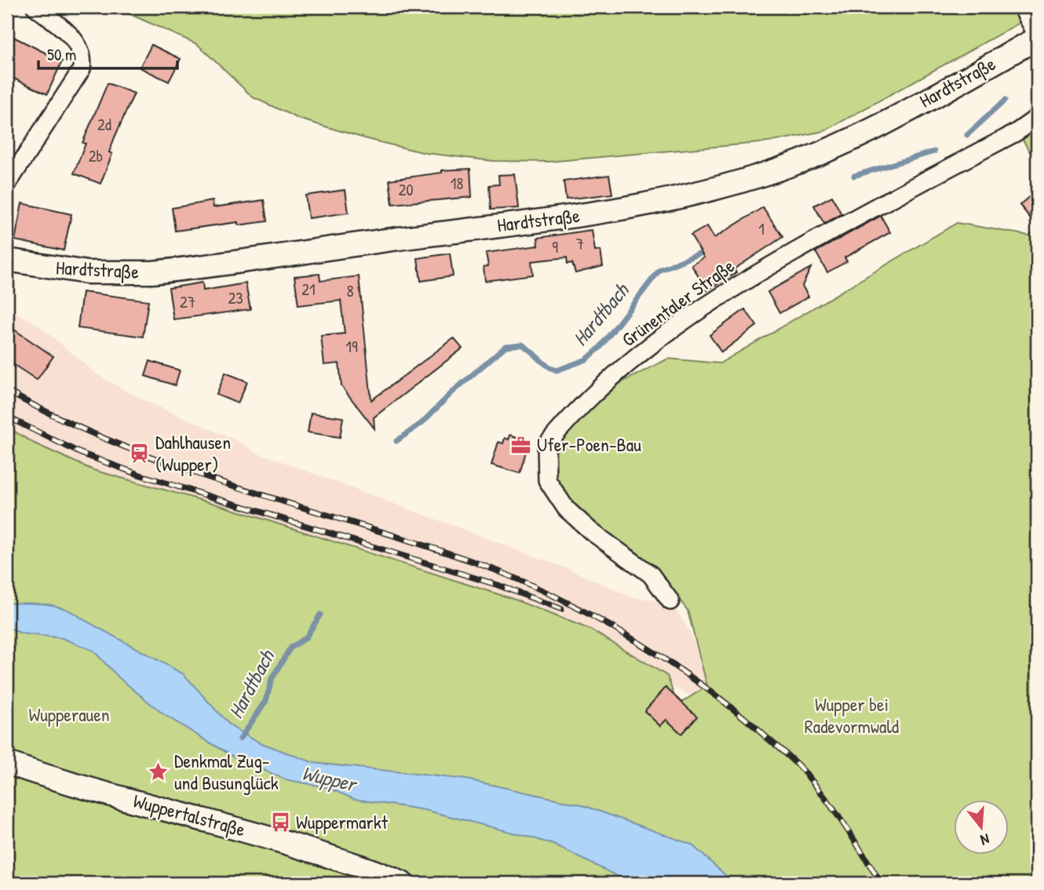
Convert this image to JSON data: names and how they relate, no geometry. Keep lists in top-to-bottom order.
{
  "streets": {
    "main road": ["Hardtstraße", "Wuppertalstraße"],
    "street": ["Grünentaler Straße"]
  },
  "water": ["Hardtbach", "Wupper"],
  "parks": ["Wupper bei Radevormwald", "Wupperauen"],
  "places": {
    "office": ["Ufer-Poen-Bau"],
    "station": ["Dahlhausen (Wupper)"],
    "place": ["Denkmal Zug- und Busunglück"],
    "bus stop": ["Wuppermarkt"]
  },
  "house_numbers": [
    "2d",
    "2b",
    "18",
    "20",
    "1",
    "7",
    "9",
    "21",
    "8",
    "23",
    "27",
    "19"
  ],
  "scale_bar": "50 m",
  "north": "bottom"
}
